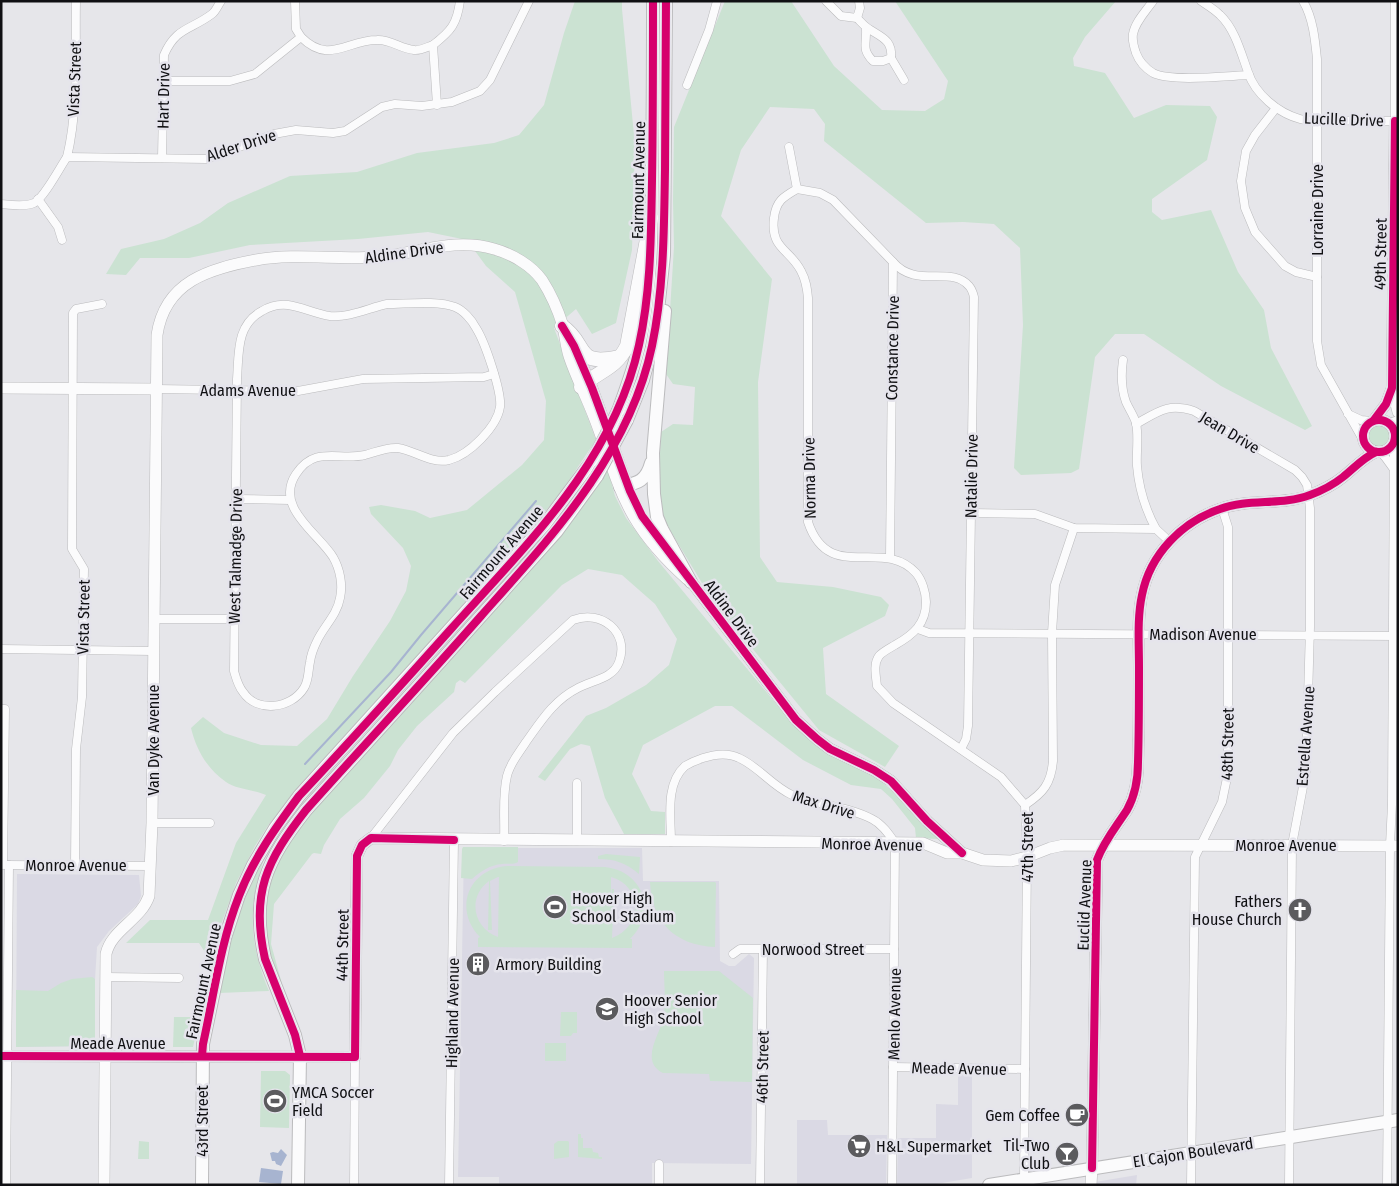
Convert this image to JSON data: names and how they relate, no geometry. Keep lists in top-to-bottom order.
{
  "streets": {
    "main road": ["Fairmount Avenue", "43rd Street", "El Cajon Boulevard"],
    "street": [
      "Vista Street",
      "Hart Drive",
      "Lucille Drive",
      "Alder Drive",
      "Lorraine Drive",
      "Aldine Drive",
      "49th Street",
      "Constance Drive",
      "Adams Avenue",
      "Jean Drive",
      "Natalie Drive",
      "Norma Drive",
      "West Talmadge Drive",
      "Madison Avenue",
      "Estrella Avenue",
      "Van Dyke Avenue",
      "48th Street",
      "Max Drive",
      "Monroe Avenue",
      "47th Street",
      "Euclid Avenue",
      "44th Street",
      "Norwood Street",
      "Highland Avenue",
      "Menlo Avenue",
      "Meade Avenue",
      "46th Street"
    ]
  },
  "crossings": [
    ["Vista Street", "Alder Drive"],
    ["Vista Street", "Adams Avenue"],
    ["Vista Street", "Monroe Avenue"],
    ["Hart Drive", "Alder Drive"],
    ["Lucille Drive", "Lorraine Drive"],
    ["Lucille Drive", "49th Street"],
    ["Fairmount Avenue", "Meade Avenue"],
    ["Fairmount Avenue", "43rd Street"],
    ["Lorraine Drive", "49th Street"],
    ["Aldine Drive", "Van Dyke Avenue"],
    ["Aldine Drive", "Monroe Avenue"],
    ["Constance Drive", "Natalie Drive"],
    ["Constance Drive", "Norma Drive"],
    ["Adams Avenue", "West Talmadge Drive"],
    ["Adams Avenue", "Van Dyke Avenue"],
    ["Jean Drive", "Estrella Avenue"],
    ["Natalie Drive", "Madison Avenue"],
    ["Norma Drive", "Madison Avenue"],
    ["Madison Avenue", "Estrella Avenue"],
    ["Madison Avenue", "48th Street"],
    ["Madison Avenue", "47th Street"],
    ["Madison Avenue", "Euclid Avenue"],
    ["Estrella Avenue", "Monroe Avenue"],
    ["Estrella Avenue", "El Cajon Boulevard"],
    ["Van Dyke Avenue", "Monroe Avenue"],
    ["Van Dyke Avenue", "Meade Avenue"],
    ["48th Street", "Monroe Avenue"],
    ["48th Street", "El Cajon Boulevard"],
    ["Max Drive", "Monroe Avenue"],
    ["Max Drive", "Menlo Avenue"],
    ["Monroe Avenue", "47th Street"],
    ["Monroe Avenue", "Euclid Avenue"],
    ["Monroe Avenue", "44th Street"],
    ["Monroe Avenue", "Highland Avenue"],
    ["Monroe Avenue", "Menlo Avenue"],
    ["47th Street", "Meade Avenue"],
    ["47th Street", "El Cajon Boulevard"],
    ["Euclid Avenue", "El Cajon Boulevard"],
    ["44th Street", "Meade Avenue"],
    ["Norwood Street", "Menlo Avenue"],
    ["Norwood Street", "46th Street"],
    ["Menlo Avenue", "Meade Avenue"],
    ["Meade Avenue", "43rd Street"]
  ],
  "places": {
    "sports": ["Hoover High School Stadium", "YMCA Soccer Field"],
    "church": ["Fathers House Church"],
    "building": ["Armory Building"],
    "school or university": ["Hoover Senior High School"],
    "cafe": ["Gem Coffee"],
    "supermarket": ["H&L Supermarket"],
    "bar": ["Til-Two Club"]
  }
}
